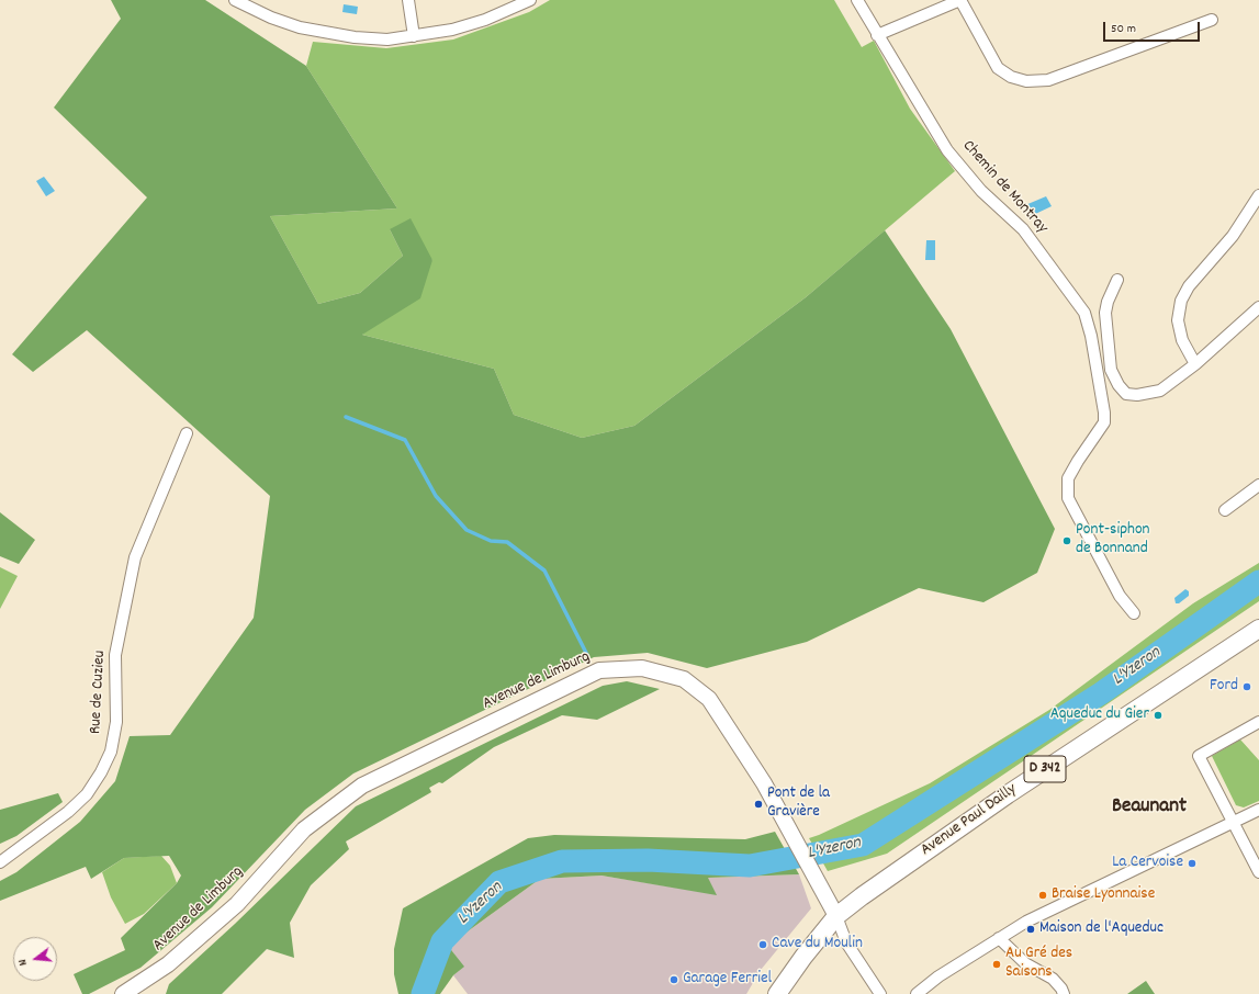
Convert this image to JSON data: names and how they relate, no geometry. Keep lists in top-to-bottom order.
{
  "streets": {
    "main road": ["D 342", "Avenue Paul Dailly"],
    "street": ["Chemin de Montray", "Avenue de Limburg", "Rue de Cuzieu"]
  },
  "crossings": [
    ["Avenue de Limburg", "D 342"],
    ["Avenue de Limburg", "Avenue Paul Dailly"],
    ["D 342", "Avenue Paul Dailly"]
  ],
  "districts": ["Beaunant"],
  "water": ["L'Yzeron"],
  "places": [
    "Pont-siphon de Bonnand",
    "Ford",
    "Aqueduc du Gier",
    "Pont de la Gravière",
    "La Cervoise",
    "Braise Lyonnaise",
    "Maison de l'Aqueduc",
    "Cave du Moulin",
    "Au Gré des Saisons",
    "Garage Ferriel"
  ],
  "scale_bar": "50 m",
  "north": "left"
}
